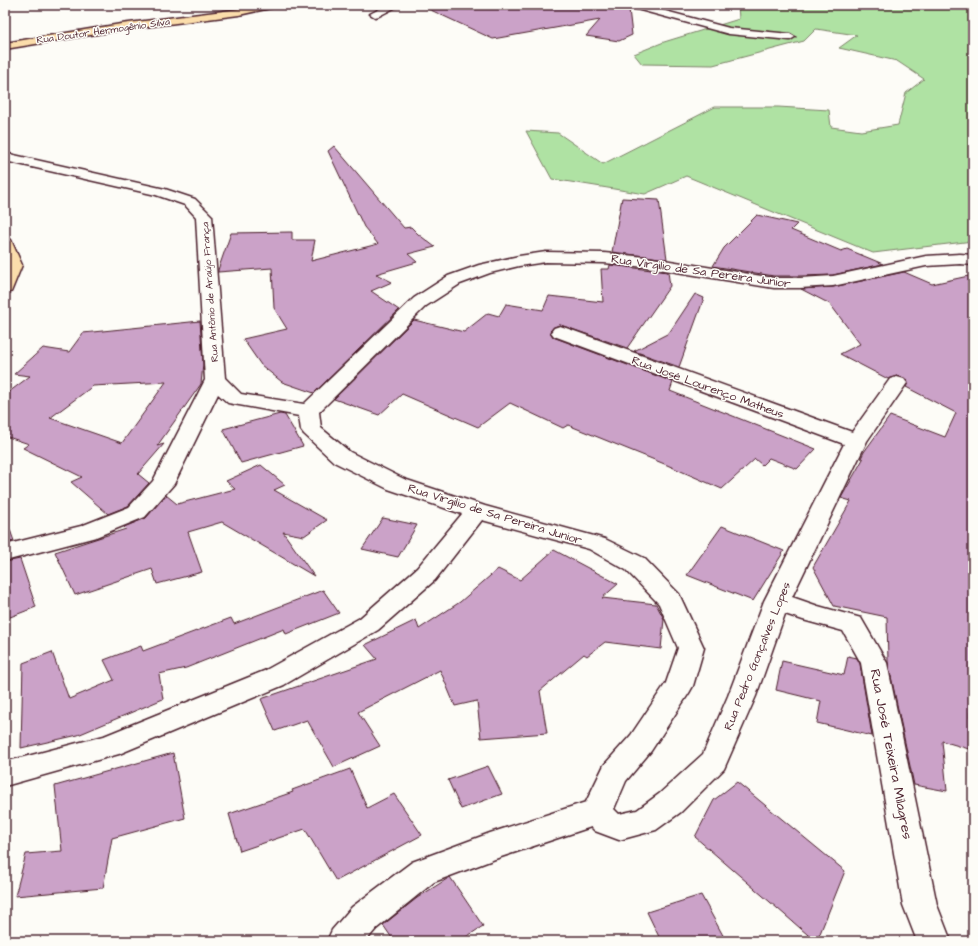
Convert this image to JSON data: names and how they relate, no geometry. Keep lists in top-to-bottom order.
{
  "streets": {
    "main road": ["Rua Doutor Hermogênio Silva"],
    "street": [
      "Rua Virgilio de Sa Pereira Junior",
      "Rua Antônio de Araújo França",
      "Rua José Lourenço Matheus",
      "Rua Pedro Gonçalves Lopes",
      "Rua José Teixeira Milagres"
    ]
  },
  "crossings": [
    ["Rua Virgilio de Sa Pereira Junior", "Rua Pedro Gonçalves Lopes"],
    ["Rua José Lourenço Matheus", "Rua Pedro Gonçalves Lopes"],
    ["Rua Pedro Gonçalves Lopes", "Rua José Teixeira Milagres"]
  ]
}
